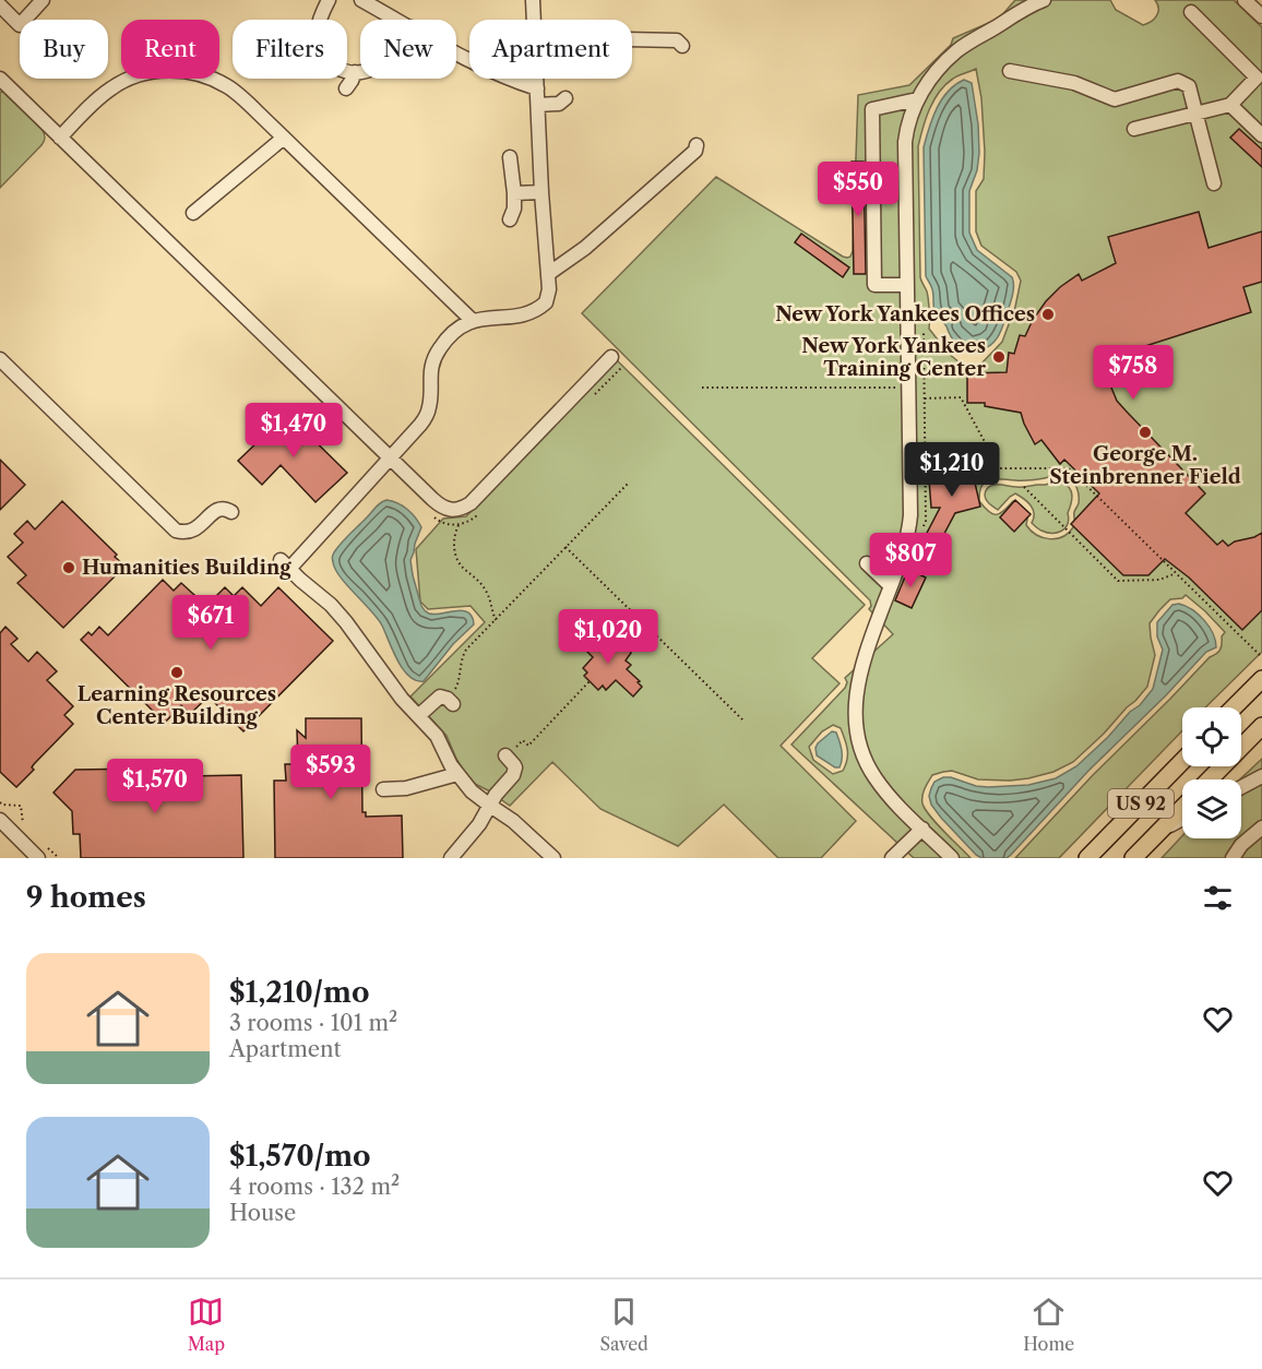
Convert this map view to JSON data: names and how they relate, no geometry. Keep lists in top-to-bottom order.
{
  "streets": {
    "main road": ["US 92"]
  },
  "places": [
    "New York Yankees Offices",
    "New York Yankees Training Center",
    "George M. Steinbrenner Field",
    "Humanities Building",
    "Learning Resources Center Building"
  ],
  "page": {
    "chip": [
      "Buy",
      "Rent",
      "Filters",
      "New",
      "Apartment"
    ],
    "price": [
      "$550",
      "$758",
      "$1,470",
      "$1,210",
      "$807",
      "$671",
      "$1,020",
      "$593",
      "$1,570"
    ],
    "heading": "9 homes",
    "list": [
      {
        "name": "$1,210/mo",
        "note": "3 rooms · 101 m² · Apartment"
      },
      {
        "name": "$1,570/mo",
        "note": "4 rooms · 132 m² · House"
      }
    ],
    "tabs": ["Map", "Saved", "Home"]
  }
}
